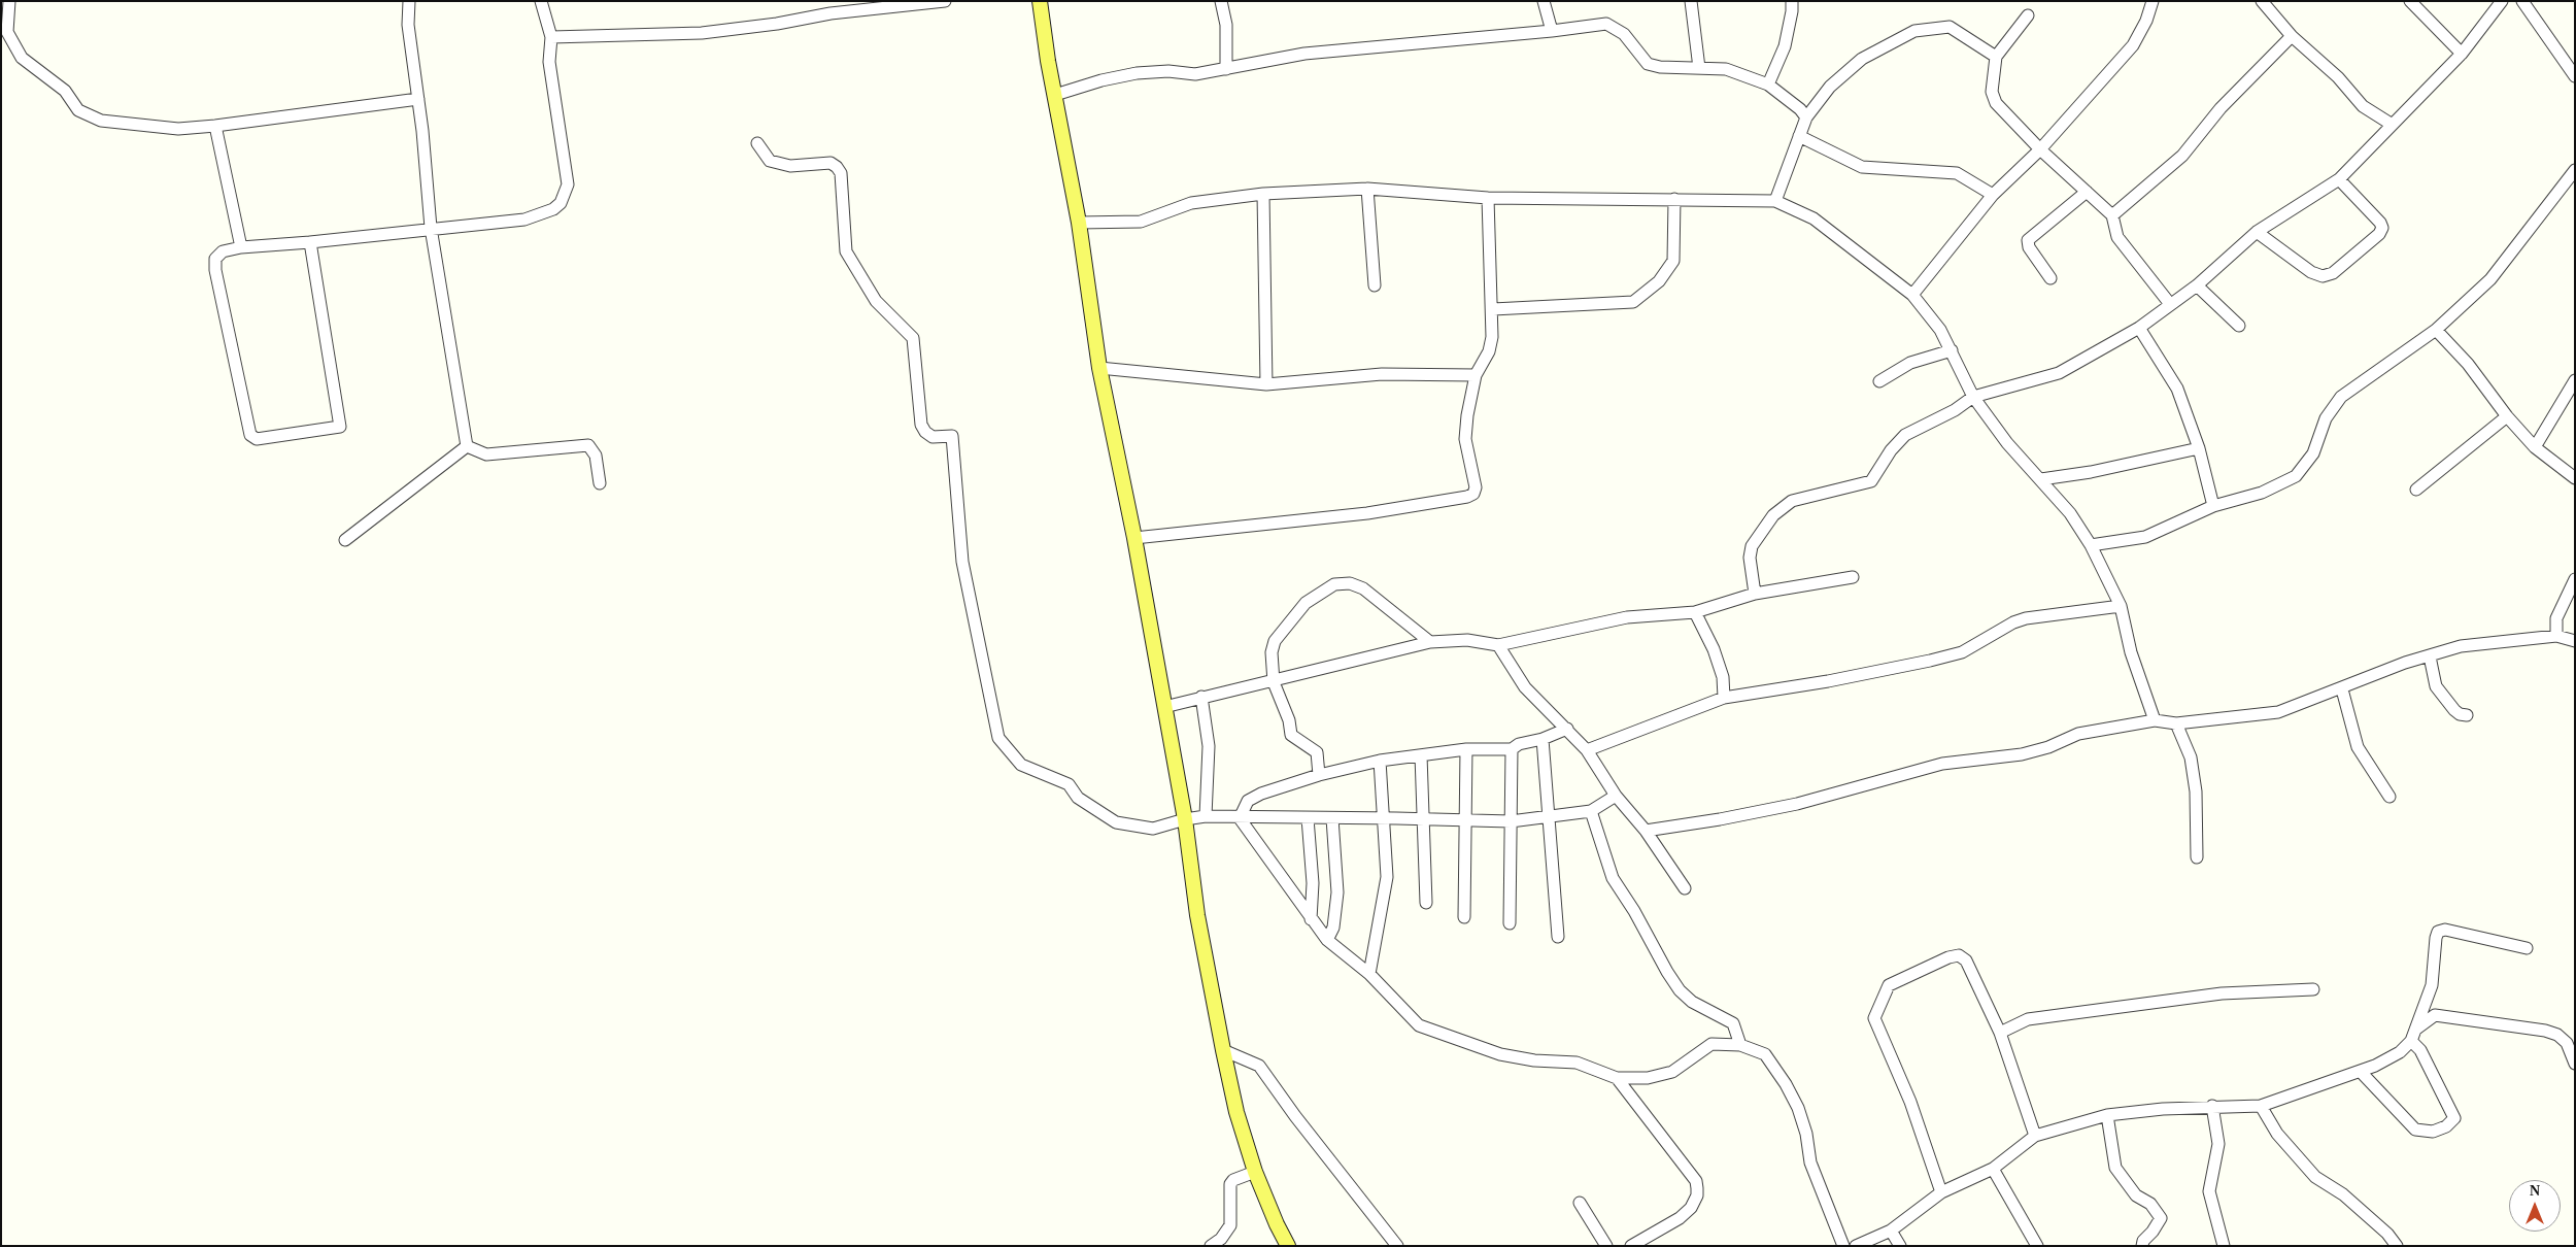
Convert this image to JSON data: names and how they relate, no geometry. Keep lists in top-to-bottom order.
{
  "north": "top"
}
